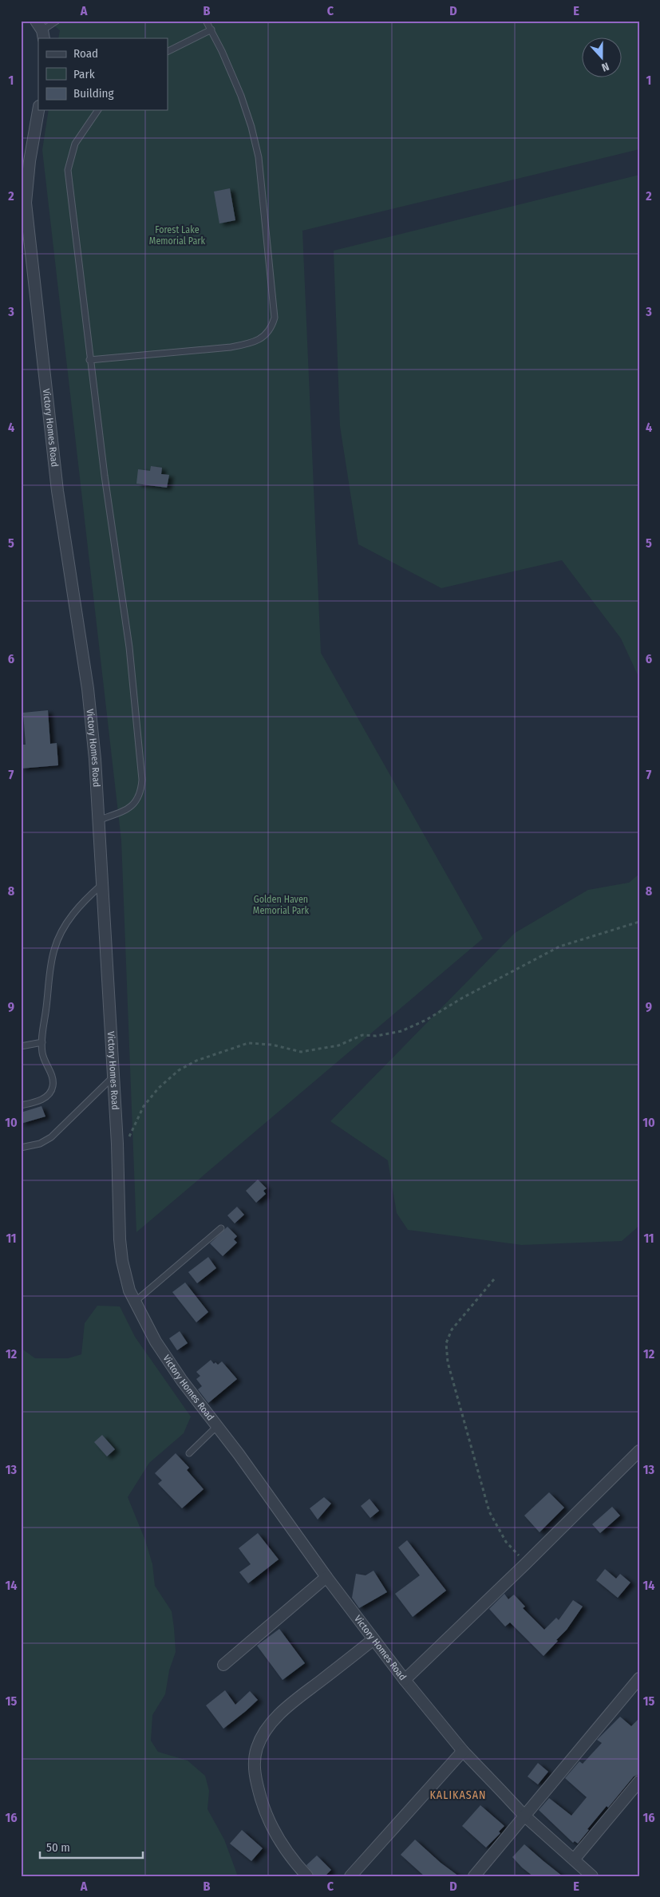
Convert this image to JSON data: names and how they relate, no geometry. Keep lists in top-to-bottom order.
{
  "streets": {
    "street": ["Victory Homes Road"]
  },
  "districts": ["KALIKASAN"],
  "parks": ["Forest Lake Memorial Park", "Golden Haven Memorial Park"],
  "legend": ["Road", "Park", "Building"],
  "scale_bar": "50 m",
  "north": "bottom",
  "grid": {
    "columns": [
      "A",
      "B",
      "C",
      "D",
      "E"
    ],
    "rows": [
      "1",
      "2",
      "3",
      "4",
      "5",
      "6",
      "7",
      "8",
      "9",
      "10",
      "11",
      "12",
      "13",
      "14",
      "15",
      "16"
    ]
  }
}
